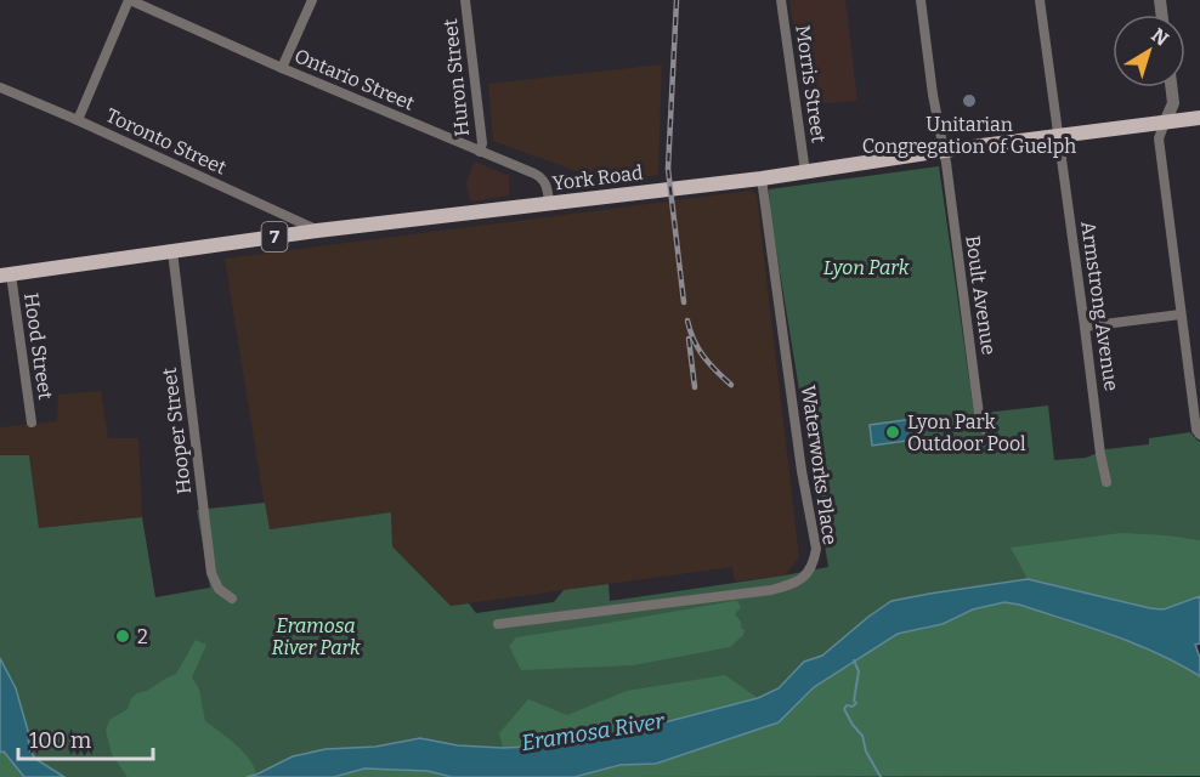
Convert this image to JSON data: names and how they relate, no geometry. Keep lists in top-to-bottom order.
{
  "streets": {
    "main road": ["York Road", "7"],
    "street": [
      "Huron Street",
      "Ontario Street",
      "Morris Street",
      "Toronto Street",
      "Boult Avenue",
      "Armstrong Avenue",
      "Hood Street",
      "Hooper Street",
      "Waterworks Place"
    ]
  },
  "crossings": [
    ["Huron Street", "Ontario Street"],
    ["Ontario Street", "York Road"],
    ["Morris Street", "York Road"],
    ["Toronto Street", "York Road"],
    ["York Road", "Boult Avenue"],
    ["York Road", "Armstrong Avenue"],
    ["York Road", "Hood Street"],
    ["York Road", "Hooper Street"],
    ["York Road", "Waterworks Place"]
  ],
  "water": ["Eramosa River"],
  "parks": ["Lyon Park", "Eramosa River Park"],
  "places": ["Unitarian Congregation of Guelph", "Lyon Park Outdoor Pool", "2"],
  "scale_bar": "100 m",
  "north": "top right"
}
